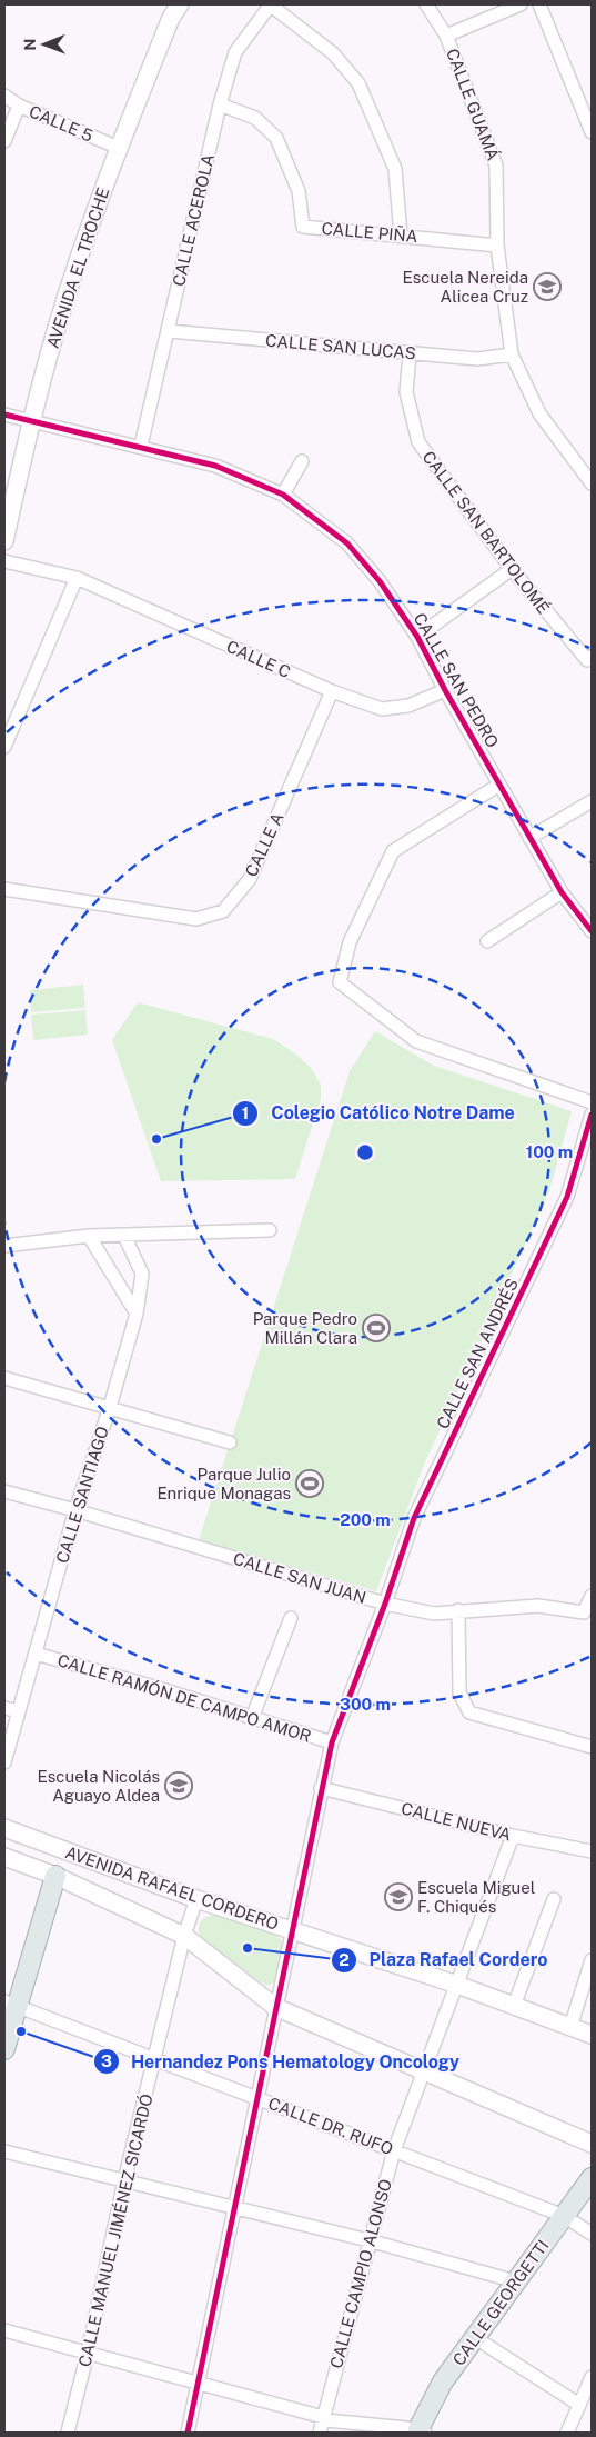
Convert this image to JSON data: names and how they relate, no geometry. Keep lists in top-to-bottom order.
{
  "streets": {
    "main road": ["AVENIDA EL TROCHE", "AVENIDA RAFAEL CORDERO", "CALLE GEORGETTI"],
    "street": [
      "CALLE GUAMÁ",
      "CALLE 5",
      "CALLE ACEROLA",
      "CALLE PIÑA",
      "CALLE SAN LUCAS",
      "CALLE SAN BARTOLOMÉ",
      "CALLE C",
      "CALLE SAN PEDRO",
      "CALLE A",
      "CALLE SAN ANDRÉS",
      "CALLE SANTIAGO",
      "CALLE SAN JUAN",
      "CALLE RAMÓN DE CAMPO AMOR",
      "CALLE NUEVA",
      "CALLE DR. RUFO",
      "CALLE MANUEL JIMÉNEZ SICARDÓ",
      "CALLE CAMPIO ALONSO"
    ]
  },
  "crossings": [
    ["CALLE GUAMÁ", "CALLE PIÑA"],
    ["CALLE GUAMÁ", "CALLE SAN LUCAS"],
    ["CALLE 5", "AVENIDA EL TROCHE"],
    ["CALLE ACEROLA", "CALLE PIÑA"],
    ["CALLE ACEROLA", "CALLE SAN LUCAS"],
    ["CALLE ACEROLA", "CALLE SAN PEDRO"],
    ["AVENIDA EL TROCHE", "CALLE SAN PEDRO"],
    ["CALLE SAN LUCAS", "CALLE SAN BARTOLOMÉ"],
    ["CALLE C", "CALLE SAN PEDRO"],
    ["CALLE C", "CALLE A"],
    ["CALLE SAN ANDRÉS", "CALLE SAN JUAN"],
    ["CALLE SAN ANDRÉS", "CALLE RAMÓN DE CAMPO AMOR"],
    ["CALLE SAN ANDRÉS", "CALLE NUEVA"],
    ["CALLE SAN ANDRÉS", "AVENIDA RAFAEL CORDERO"],
    ["CALLE SAN ANDRÉS", "CALLE DR. RUFO"],
    ["CALLE SANTIAGO", "CALLE SAN JUAN"],
    ["CALLE SANTIAGO", "CALLE RAMÓN DE CAMPO AMOR"],
    ["CALLE NUEVA", "CALLE CAMPIO ALONSO"],
    ["AVENIDA RAFAEL CORDERO", "CALLE MANUEL JIMÉNEZ SICARDÓ"],
    ["AVENIDA RAFAEL CORDERO", "CALLE CAMPIO ALONSO"],
    ["CALLE DR. RUFO", "CALLE MANUEL JIMÉNEZ SICARDÓ"],
    ["CALLE DR. RUFO", "CALLE CAMPIO ALONSO"],
    ["CALLE DR. RUFO", "CALLE GEORGETTI"]
  ],
  "places": {
    "school or university": ["Escuela Nereida Alicea Cruz", "Escuela Nicolás Aguayo Aldea", "Escuela Miguel F. Chiqués"],
    "other": ["Colegio Católico Notre Dame", "Plaza Rafael Cordero", "Hernandez Pons Hematology Oncology"],
    "sports": ["Parque Pedro Millán Clara", "Parque Julio Enrique Monagas"]
  },
  "north": "left",
  "rings": ["100 m", "200 m", "300 m"]
}
